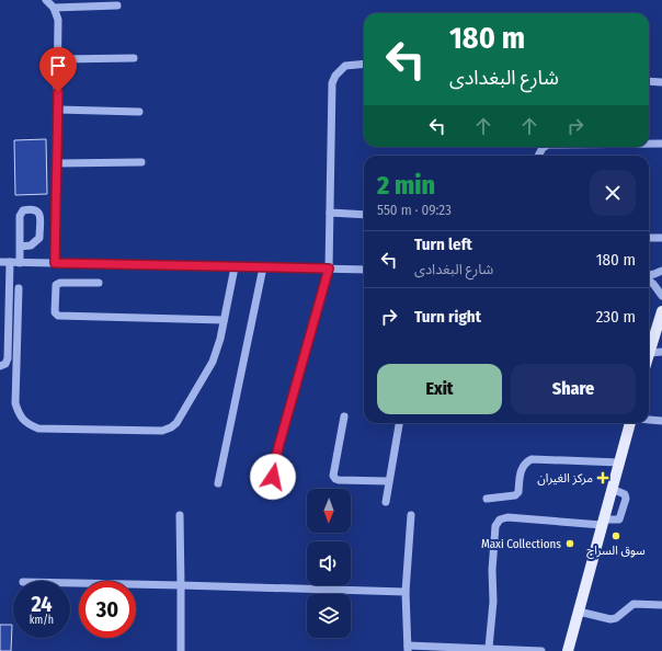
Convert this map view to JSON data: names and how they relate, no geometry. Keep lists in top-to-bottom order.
{
  "places": {
    "health": ["مركز الغيران"],
    "other": ["سوق السراج", "Maxi Collections"]
  },
  "north": "bottom",
  "page": {
    "turn": ["180 m", "شارع البغدادى"],
    "heading": ["2 min", "550 m · 09:23"],
    "list": [
      {
        "name": "Turn left",
        "note": "شارع البغدادى",
        "value": "180 m"
      },
      {
        "name": "Turn right",
        "value": "230 m"
      }
    ],
    "buttons": ["Exit", "Share"],
    "speed": "24 km/h",
    "limit": "30"
  }
}
